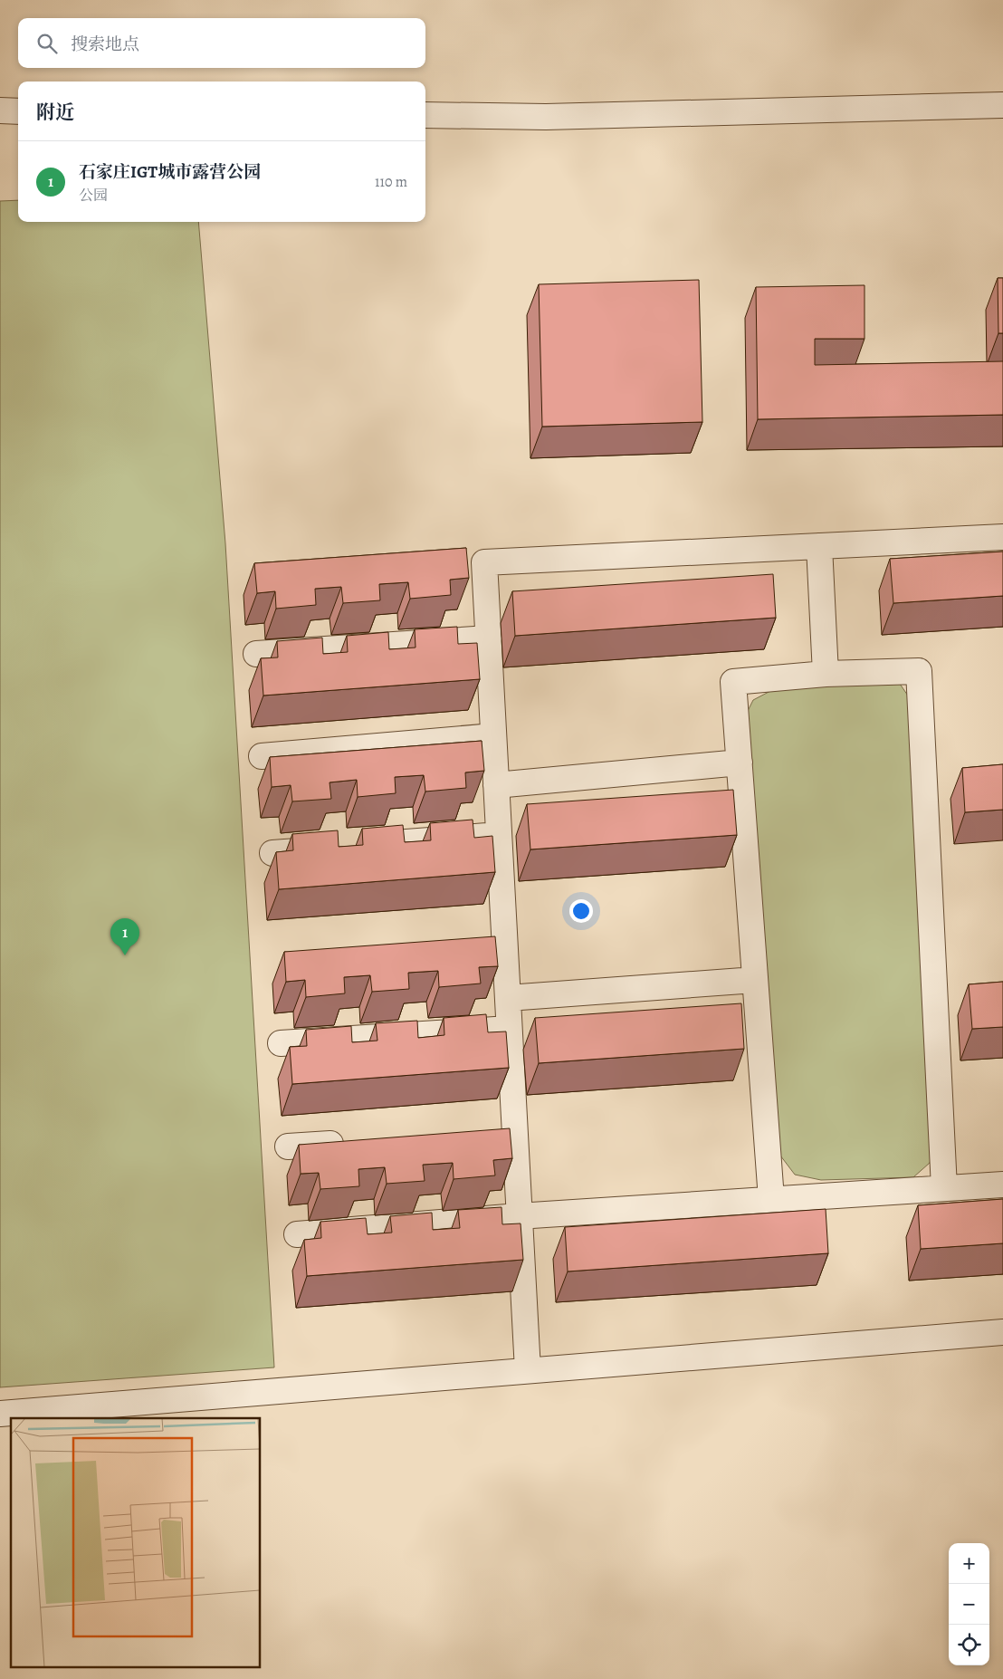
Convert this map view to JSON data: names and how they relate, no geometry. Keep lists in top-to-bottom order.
{
  "page": {
    "search": "搜索地点",
    "heading": "附近",
    "list": [
      {
        "mark": "1",
        "name": "石家庄IGT城市露营公园",
        "note": "公园",
        "value": "110 m"
      }
    ],
    "pins": "1",
    "map_buttons": ["+", "−"]
  }
}
